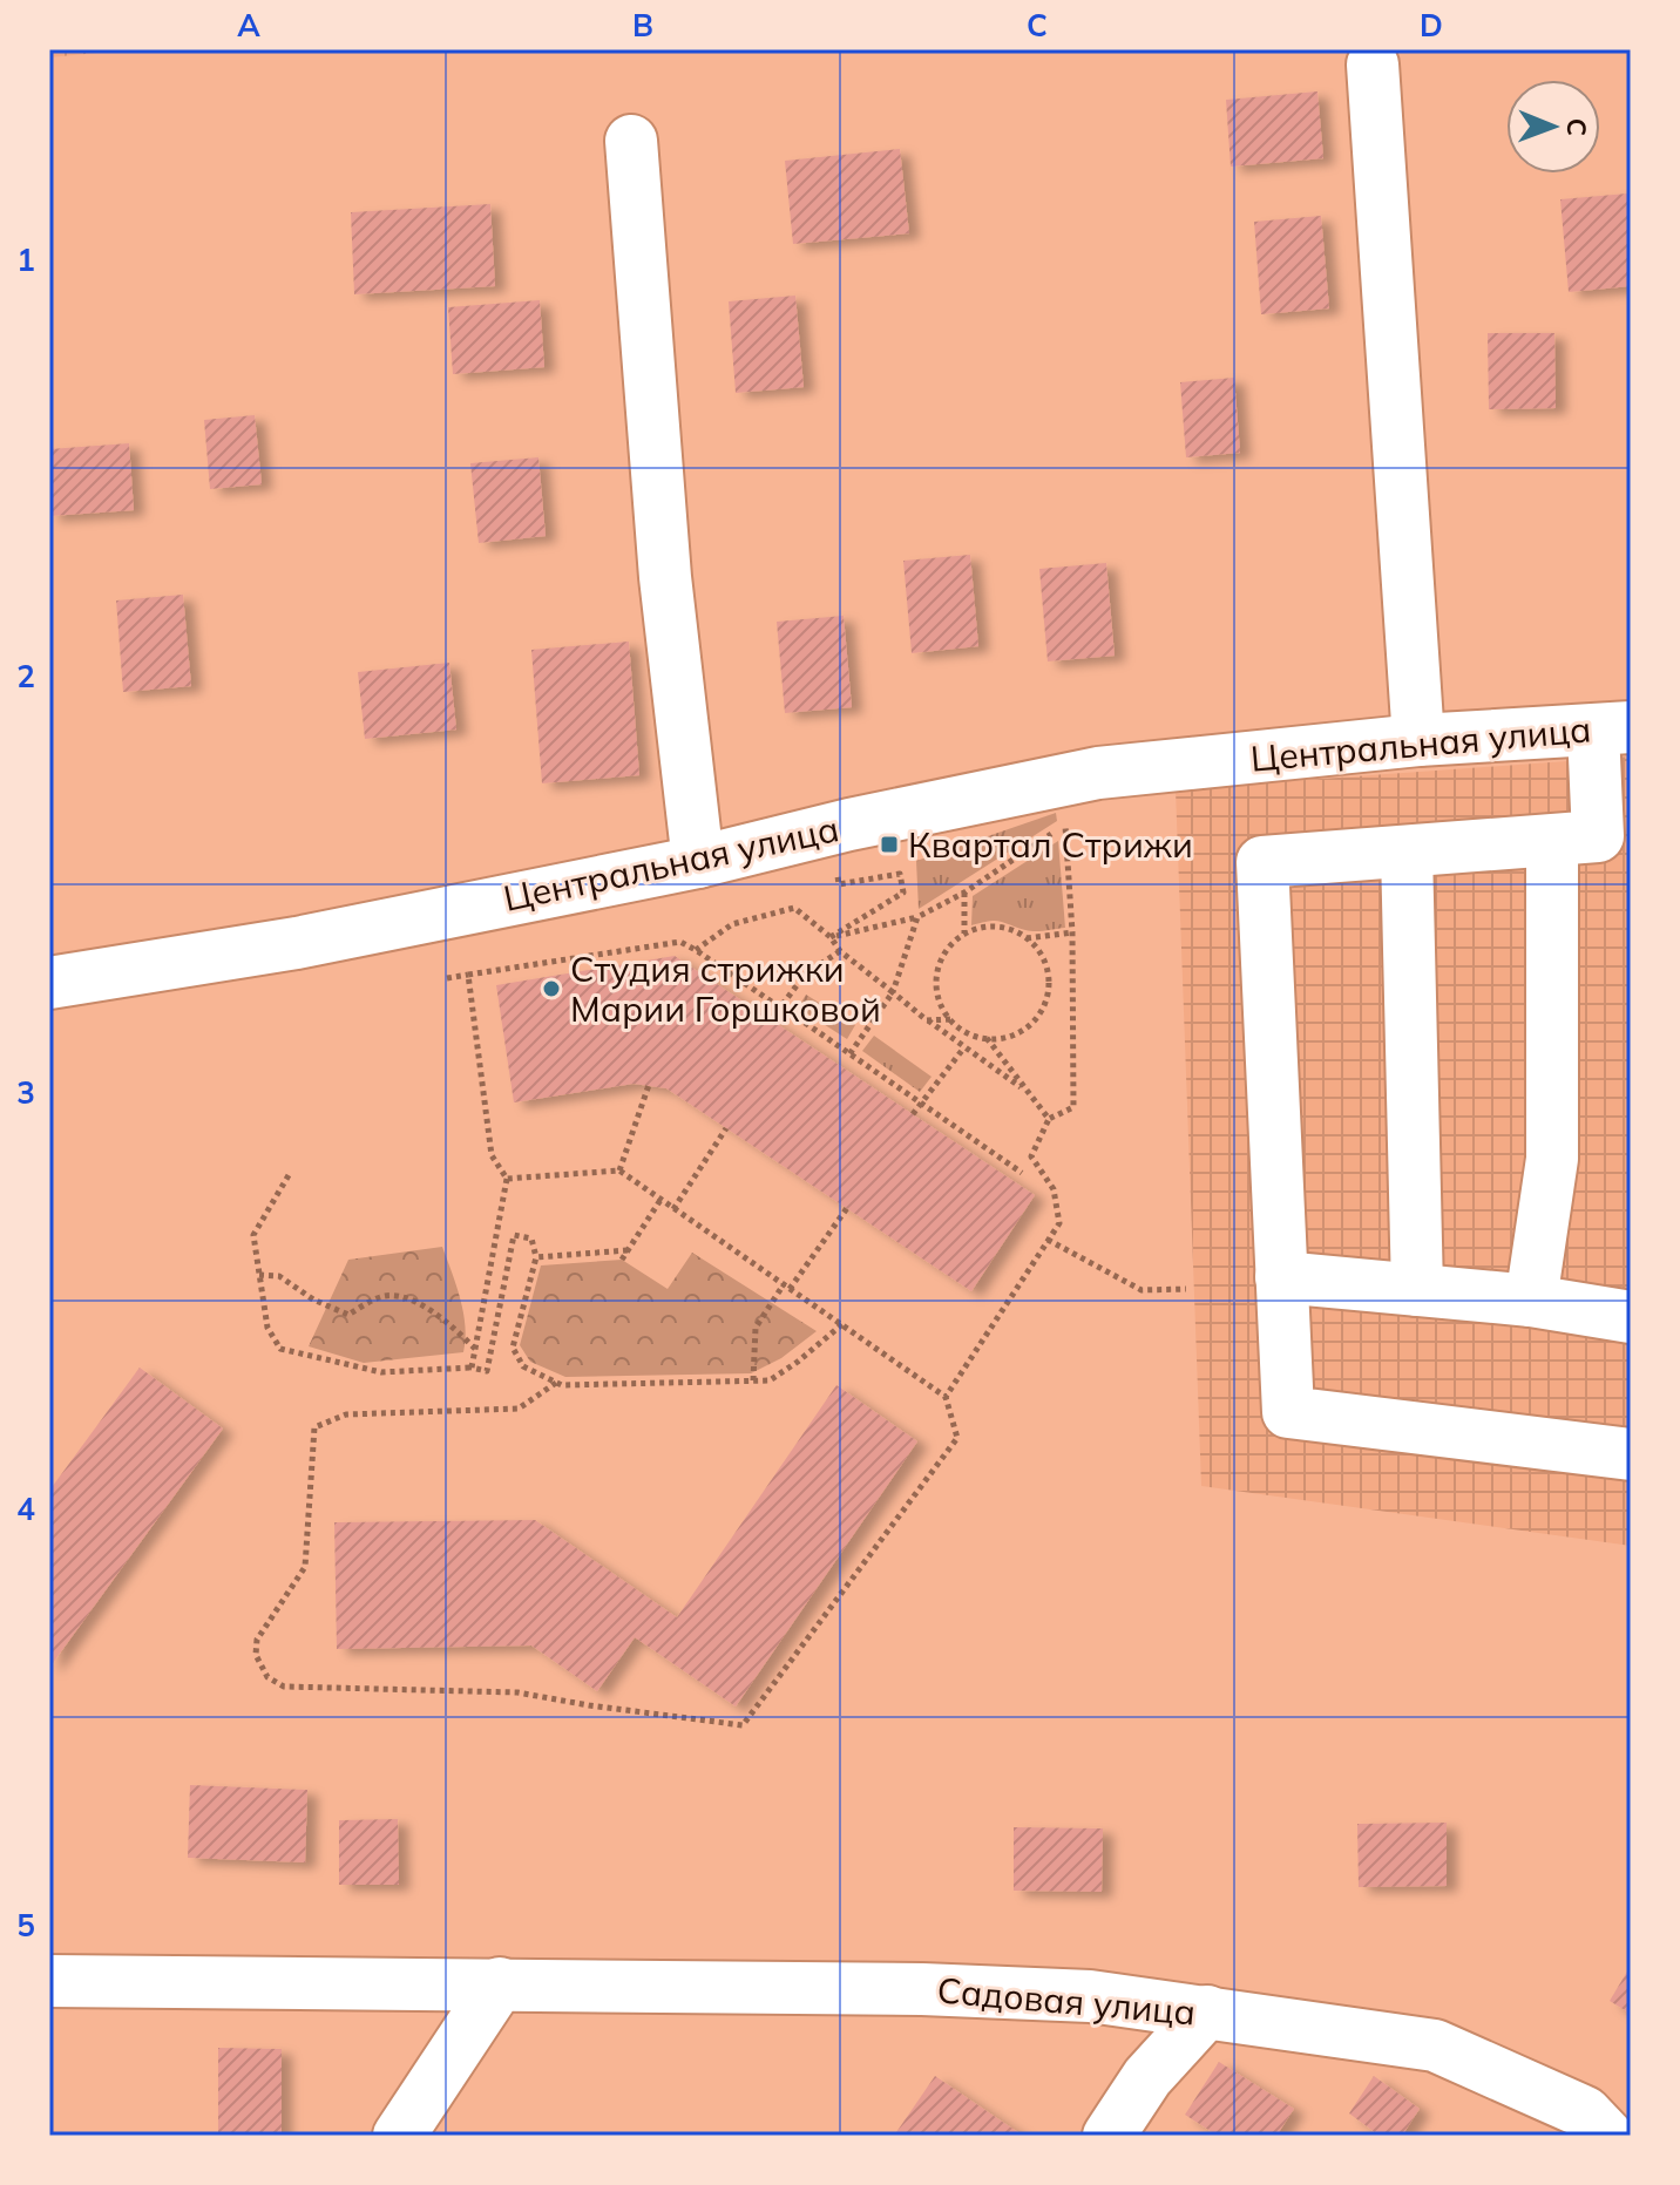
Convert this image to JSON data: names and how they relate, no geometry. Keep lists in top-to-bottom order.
{
  "streets": {
    "street": ["Центральная улица", "Садовая улица"]
  },
  "places": {
    "transit": ["Квартал Стрижи"],
    "other": ["Студия стрижки Марии Горшковой"]
  },
  "north": "right",
  "grid": {
    "columns": [
      "A",
      "B",
      "C",
      "D"
    ],
    "rows": [
      "1",
      "2",
      "3",
      "4",
      "5"
    ]
  }
}
